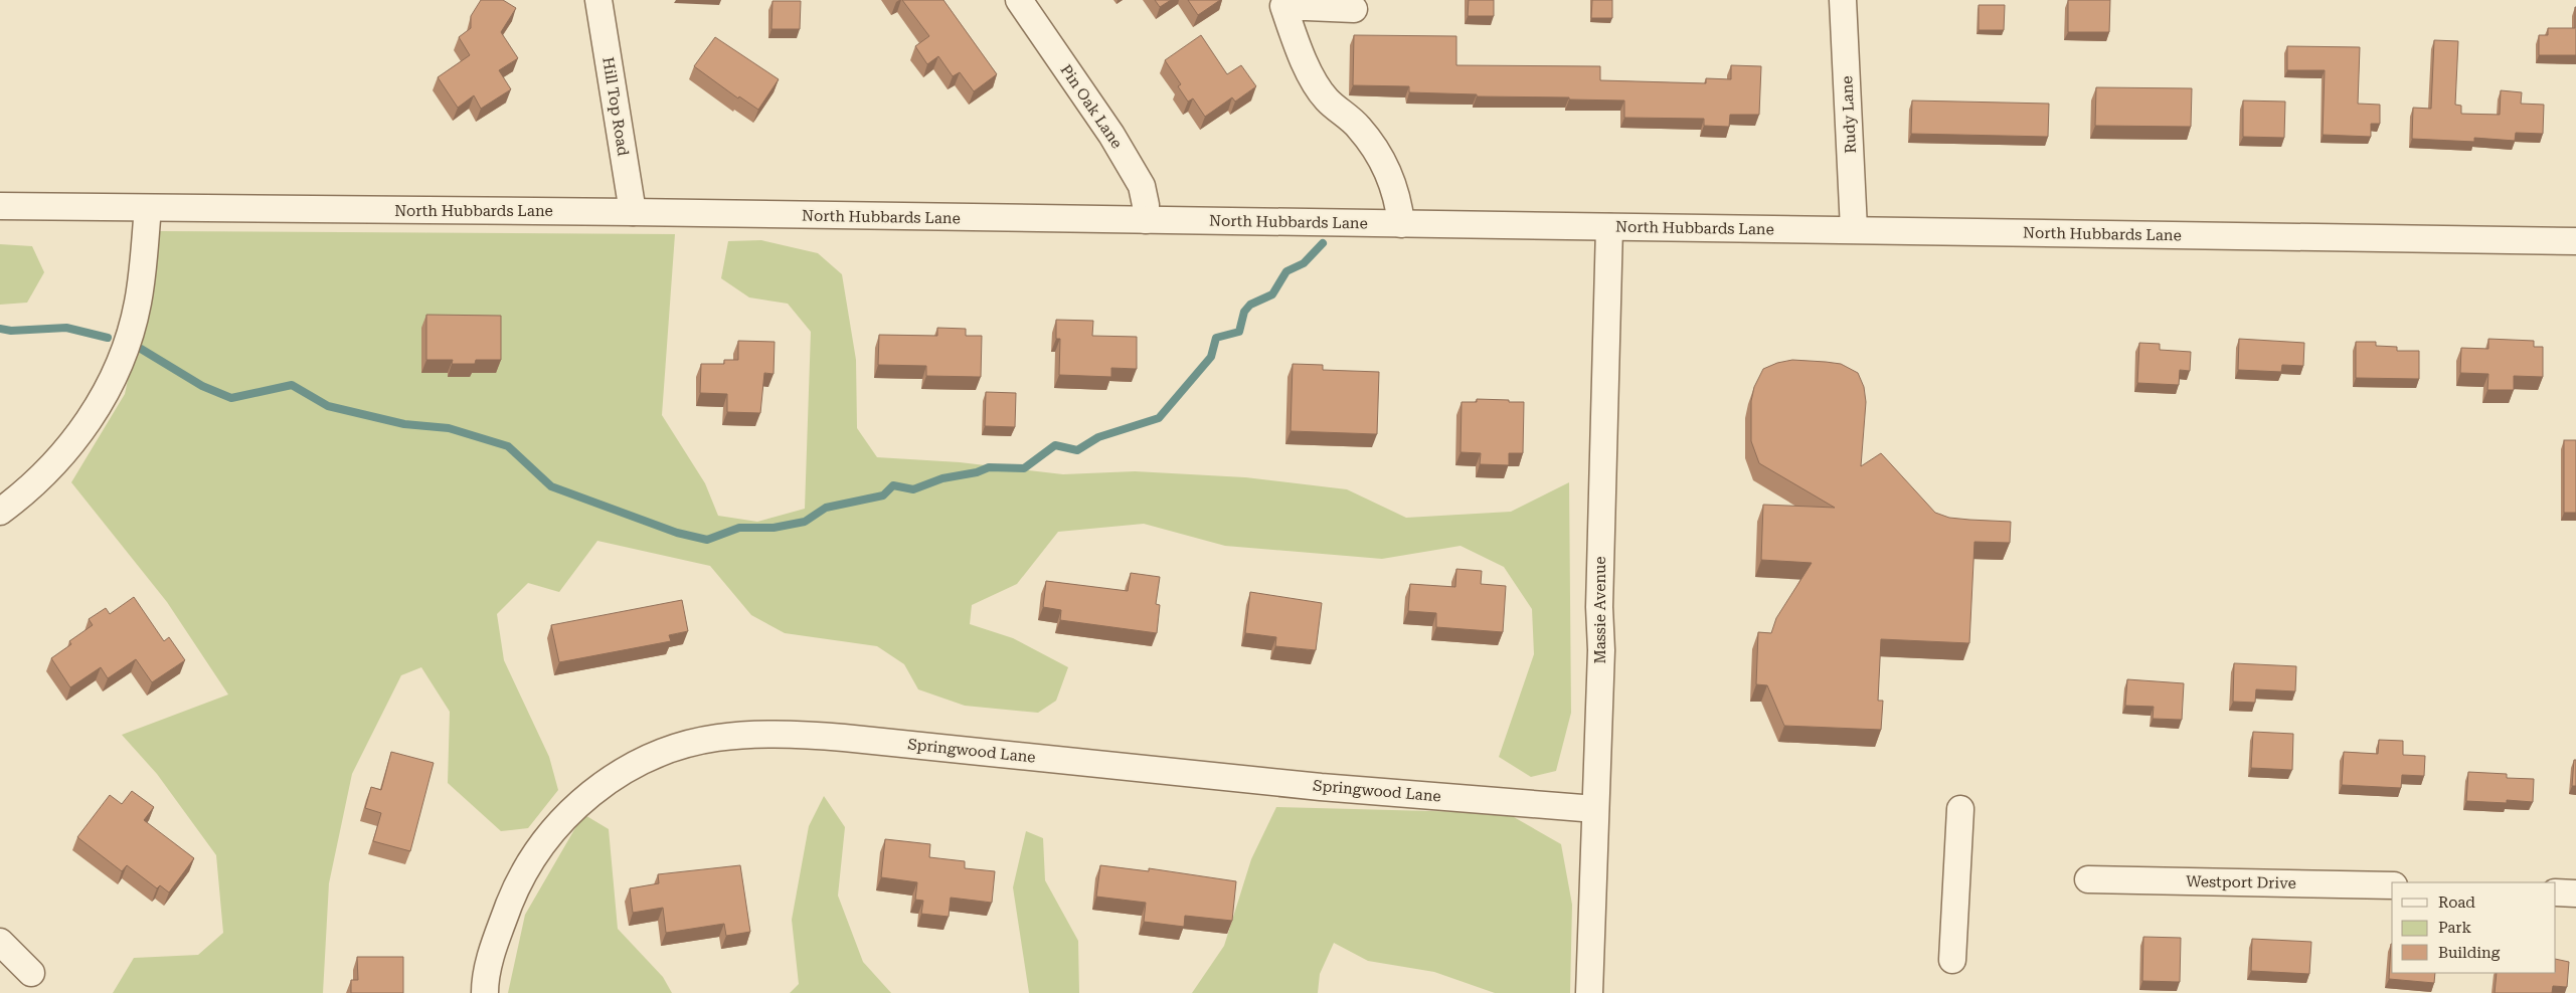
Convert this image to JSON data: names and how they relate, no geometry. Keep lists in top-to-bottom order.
{
  "streets": {
    "street": [
      "Hill Top Road",
      "Pin Oak Lane",
      "Rudy Lane",
      "North Hubbards Lane",
      "Massie Avenue",
      "Springwood Lane",
      "Westport Drive"
    ]
  },
  "crossings": [
    ["Hill Top Road", "North Hubbards Lane"],
    ["Pin Oak Lane", "North Hubbards Lane"],
    ["Rudy Lane", "North Hubbards Lane"],
    ["North Hubbards Lane", "Massie Avenue"],
    ["Massie Avenue", "Springwood Lane"]
  ],
  "legend": ["Road", "Park", "Building"]
}
